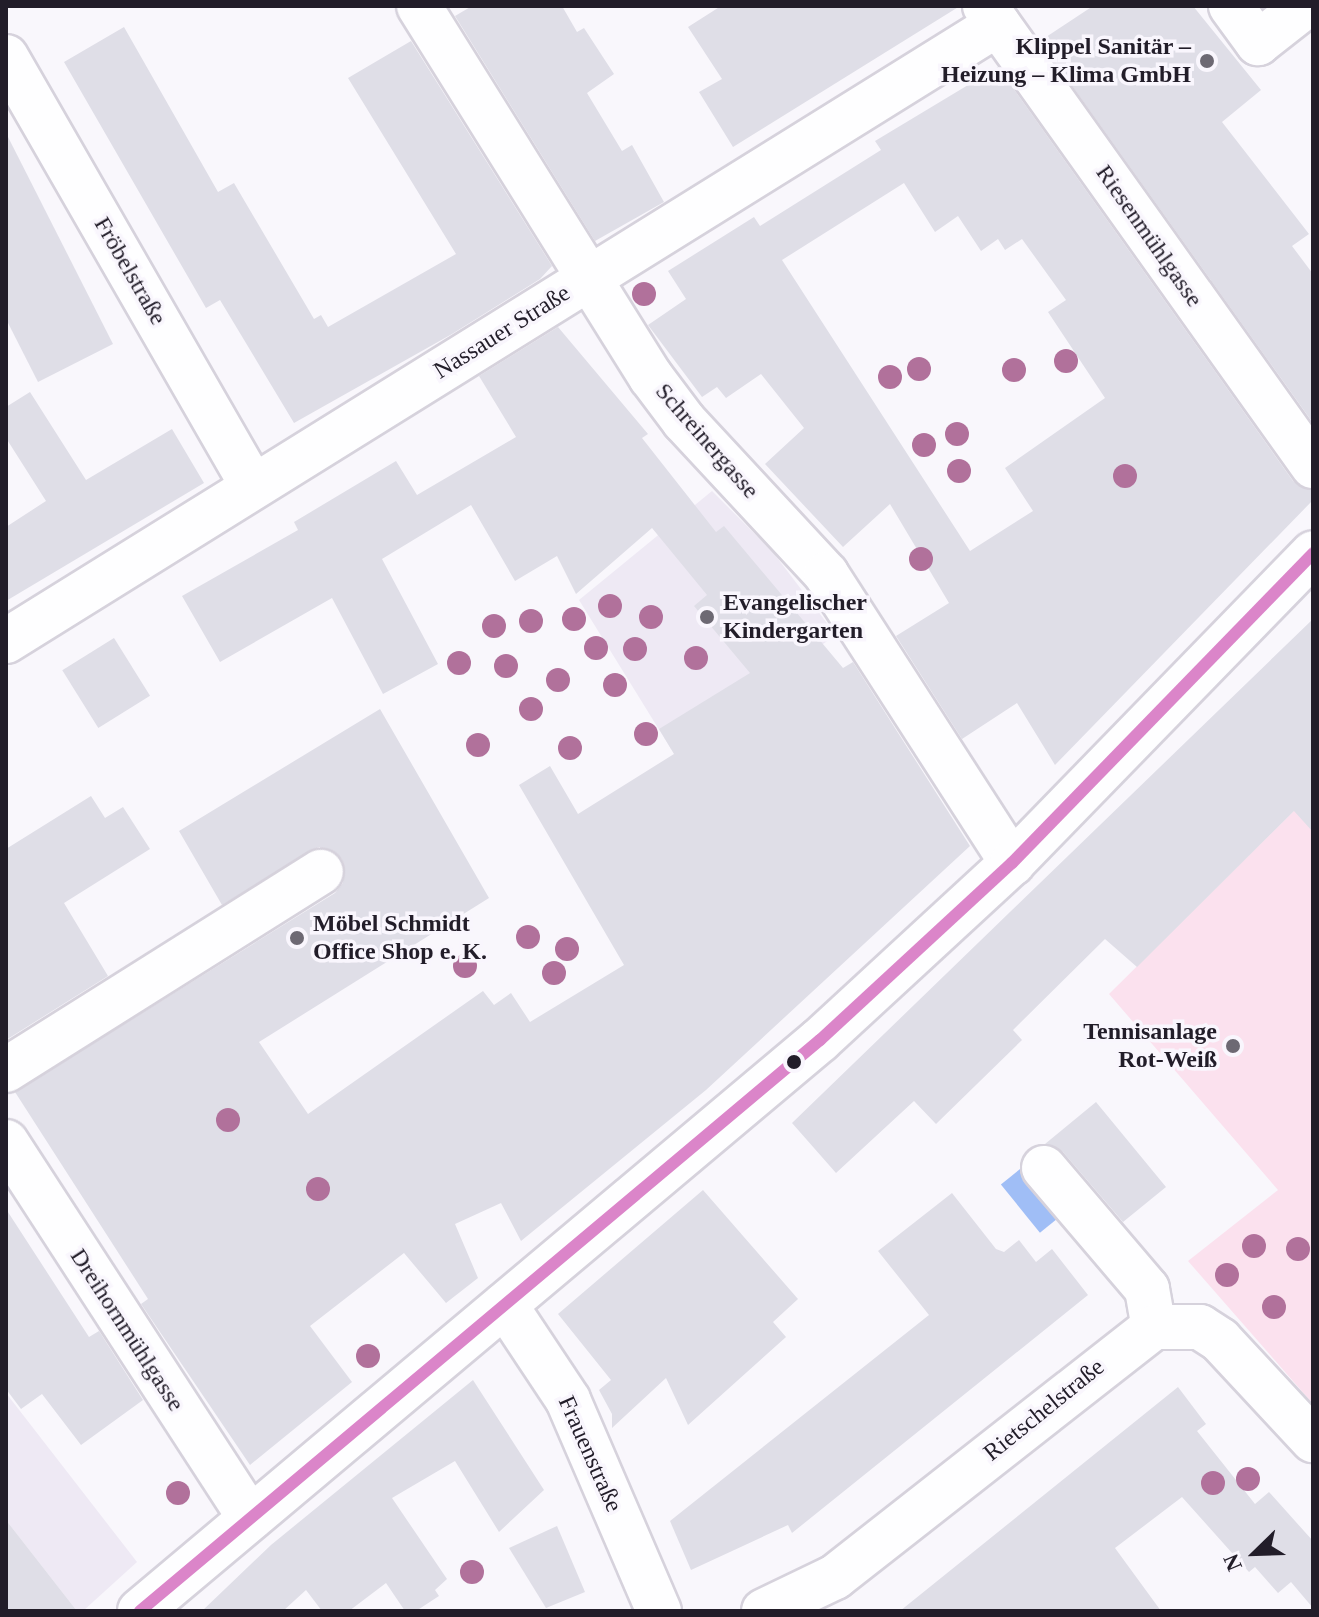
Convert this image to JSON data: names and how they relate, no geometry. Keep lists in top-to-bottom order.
{
  "streets": {
    "street": [
      "Riesenmühlgasse",
      "Fröbelstraße",
      "Nassauer Straße",
      "Schreinergasse",
      "Dreihornmühlgasse",
      "Rietschelstraße",
      "Frauenstraße"
    ]
  },
  "crossings": [
    ["Riesenmühlgasse", "Nassauer Straße"],
    ["Fröbelstraße", "Nassauer Straße"],
    ["Nassauer Straße", "Schreinergasse"]
  ],
  "places": [
    "Klippel Sanitär – Heizung – Klima GmbH",
    "Evangelischer Kindergarten",
    "Möbel Schmidt Office Shop e. K.",
    "Tennisanlage Rot-Weiß"
  ],
  "north": "bottom left"
}
